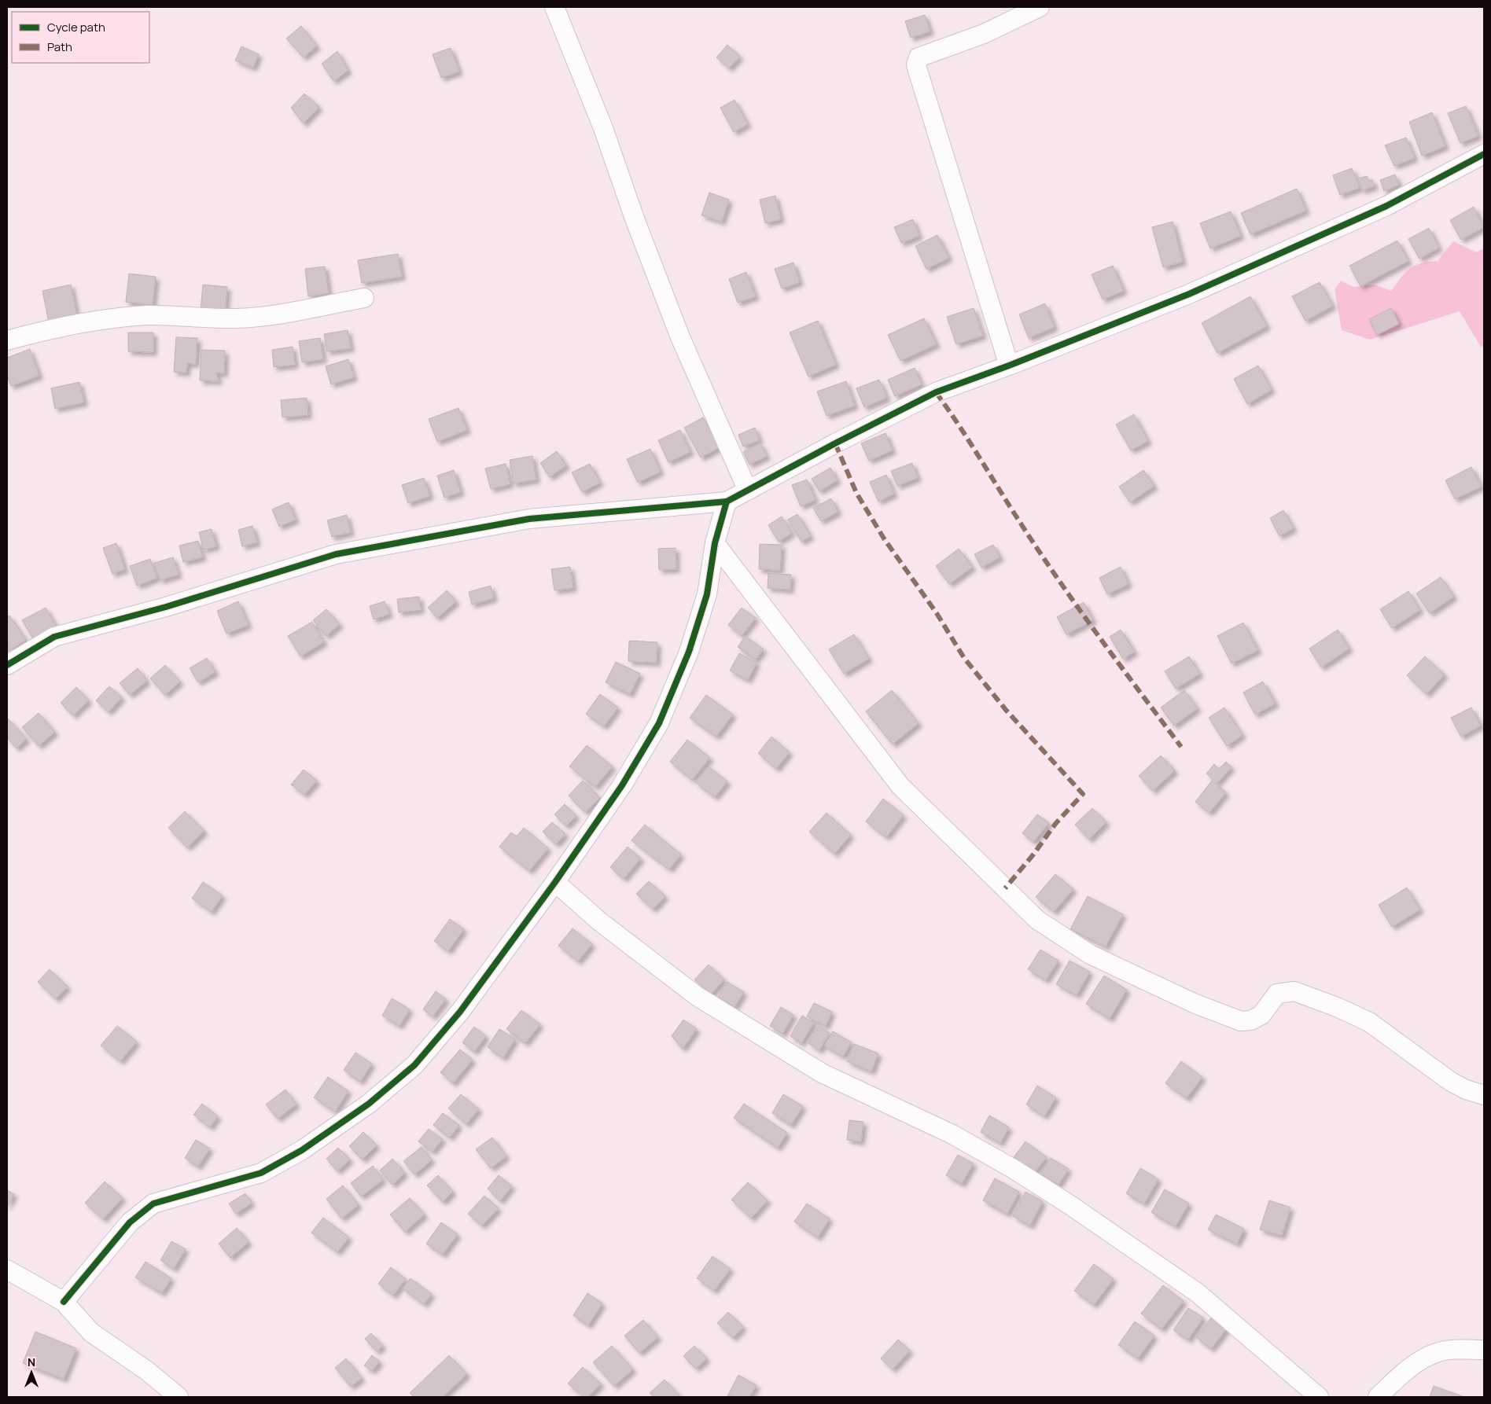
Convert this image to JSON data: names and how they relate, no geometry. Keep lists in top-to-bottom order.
{
  "legend": ["Cycle path", "Path"],
  "north": "top"
}
